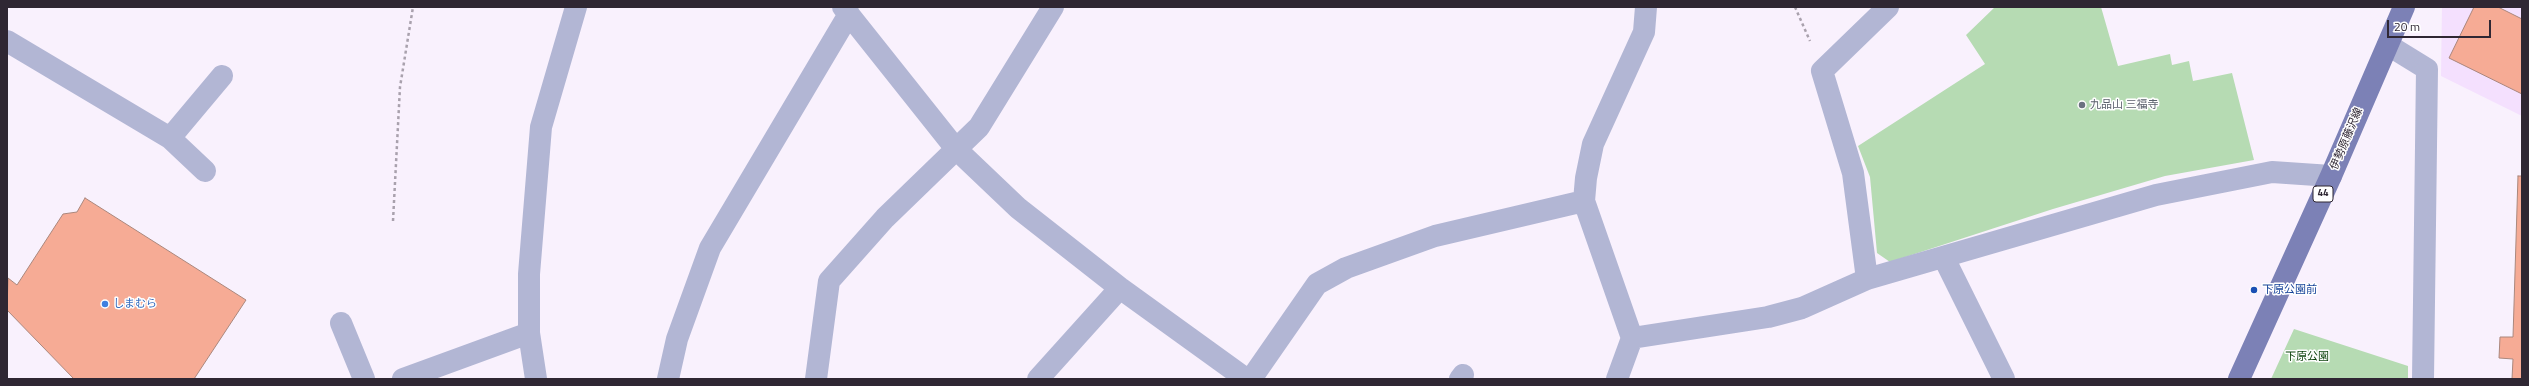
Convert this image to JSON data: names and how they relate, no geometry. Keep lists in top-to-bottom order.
{
  "streets": {
    "main road": ["伊勢原藤沢線", "44"]
  },
  "parks": ["下原公園"],
  "places": ["九品山 三福寺", "下原公園前", "しまむら"],
  "scale_bar": "20 m"
}
